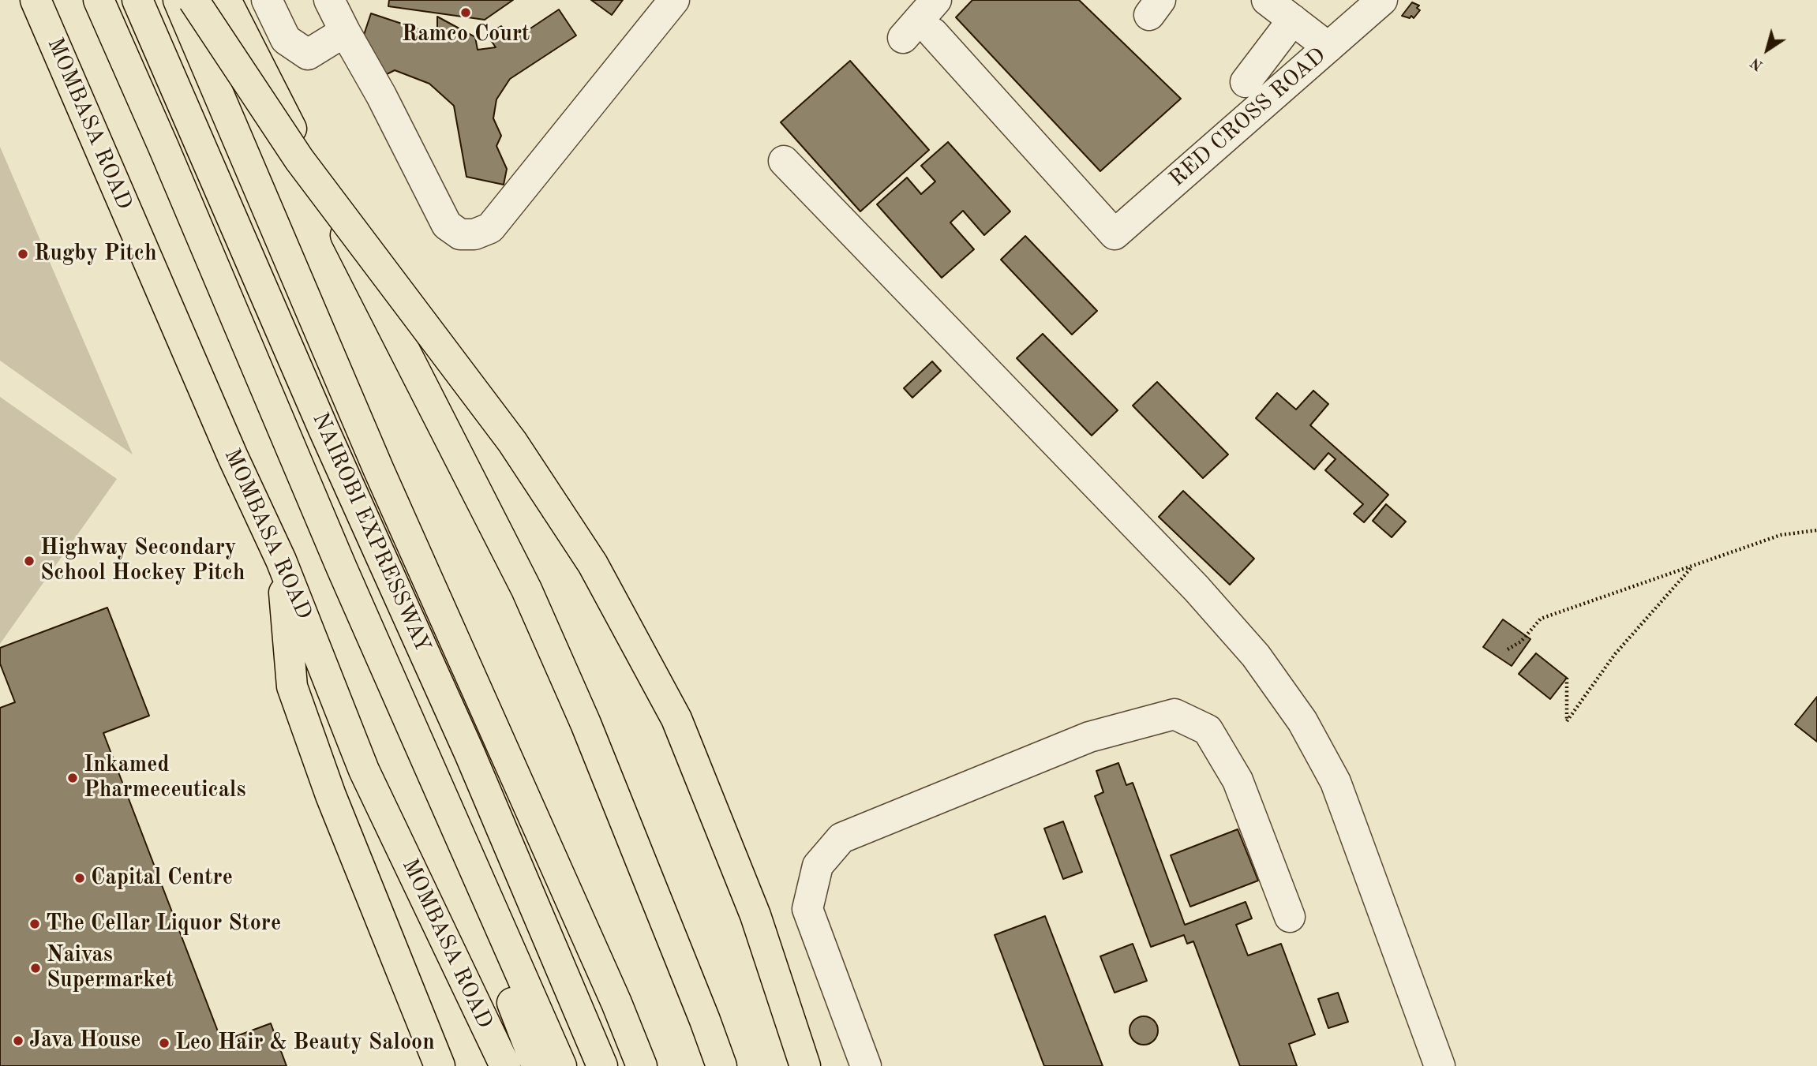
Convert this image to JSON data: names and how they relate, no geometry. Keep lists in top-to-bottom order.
{
  "streets": {
    "highway": ["MOMBASA ROAD", "NAIROBI EXPRESSWAY"],
    "lane": ["RED CROSS ROAD"]
  },
  "places": [
    "Ramco Court",
    "Rugby Pitch",
    "Highway Secondary School Hockey Pitch",
    "Inkamed Pharmeceuticals",
    "Capital Centre",
    "The Cellar Liquor Store",
    "Naivas Supermarket",
    "Java House",
    "Leo Hair & Beauty Saloon"
  ],
  "north": "bottom left"
}
